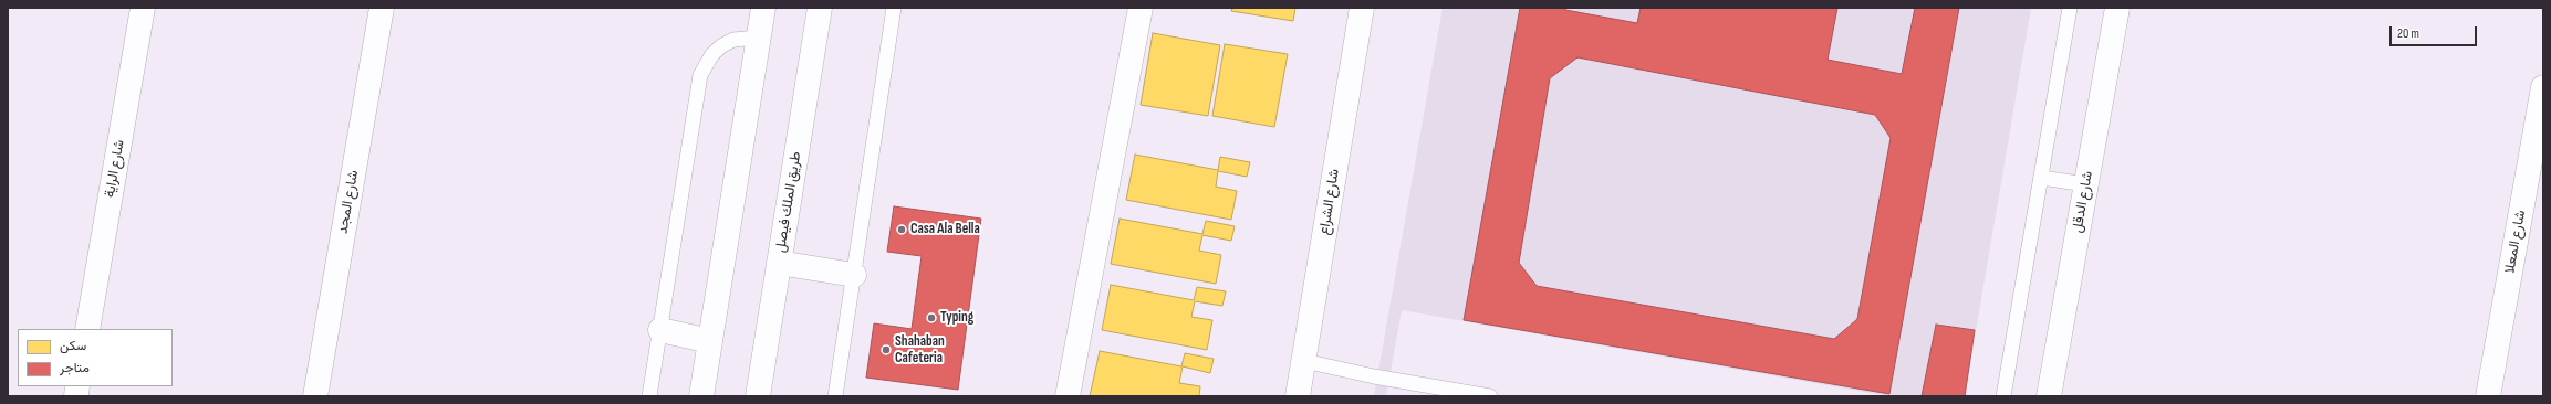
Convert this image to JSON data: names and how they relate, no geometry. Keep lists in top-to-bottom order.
{
  "streets": {
    "street": [
      "شارع الراية",
      "شارع المجد",
      "طريق الملك فيصل",
      "شارع الشراع",
      "شارع الدقل",
      "شارع المعلا"
    ]
  },
  "places": ["Casa Ala Bella", "Typing", "Shahaban Cafeteria"],
  "legend": ["سكن", "متاجر"],
  "scale_bar": "20 m"
}
